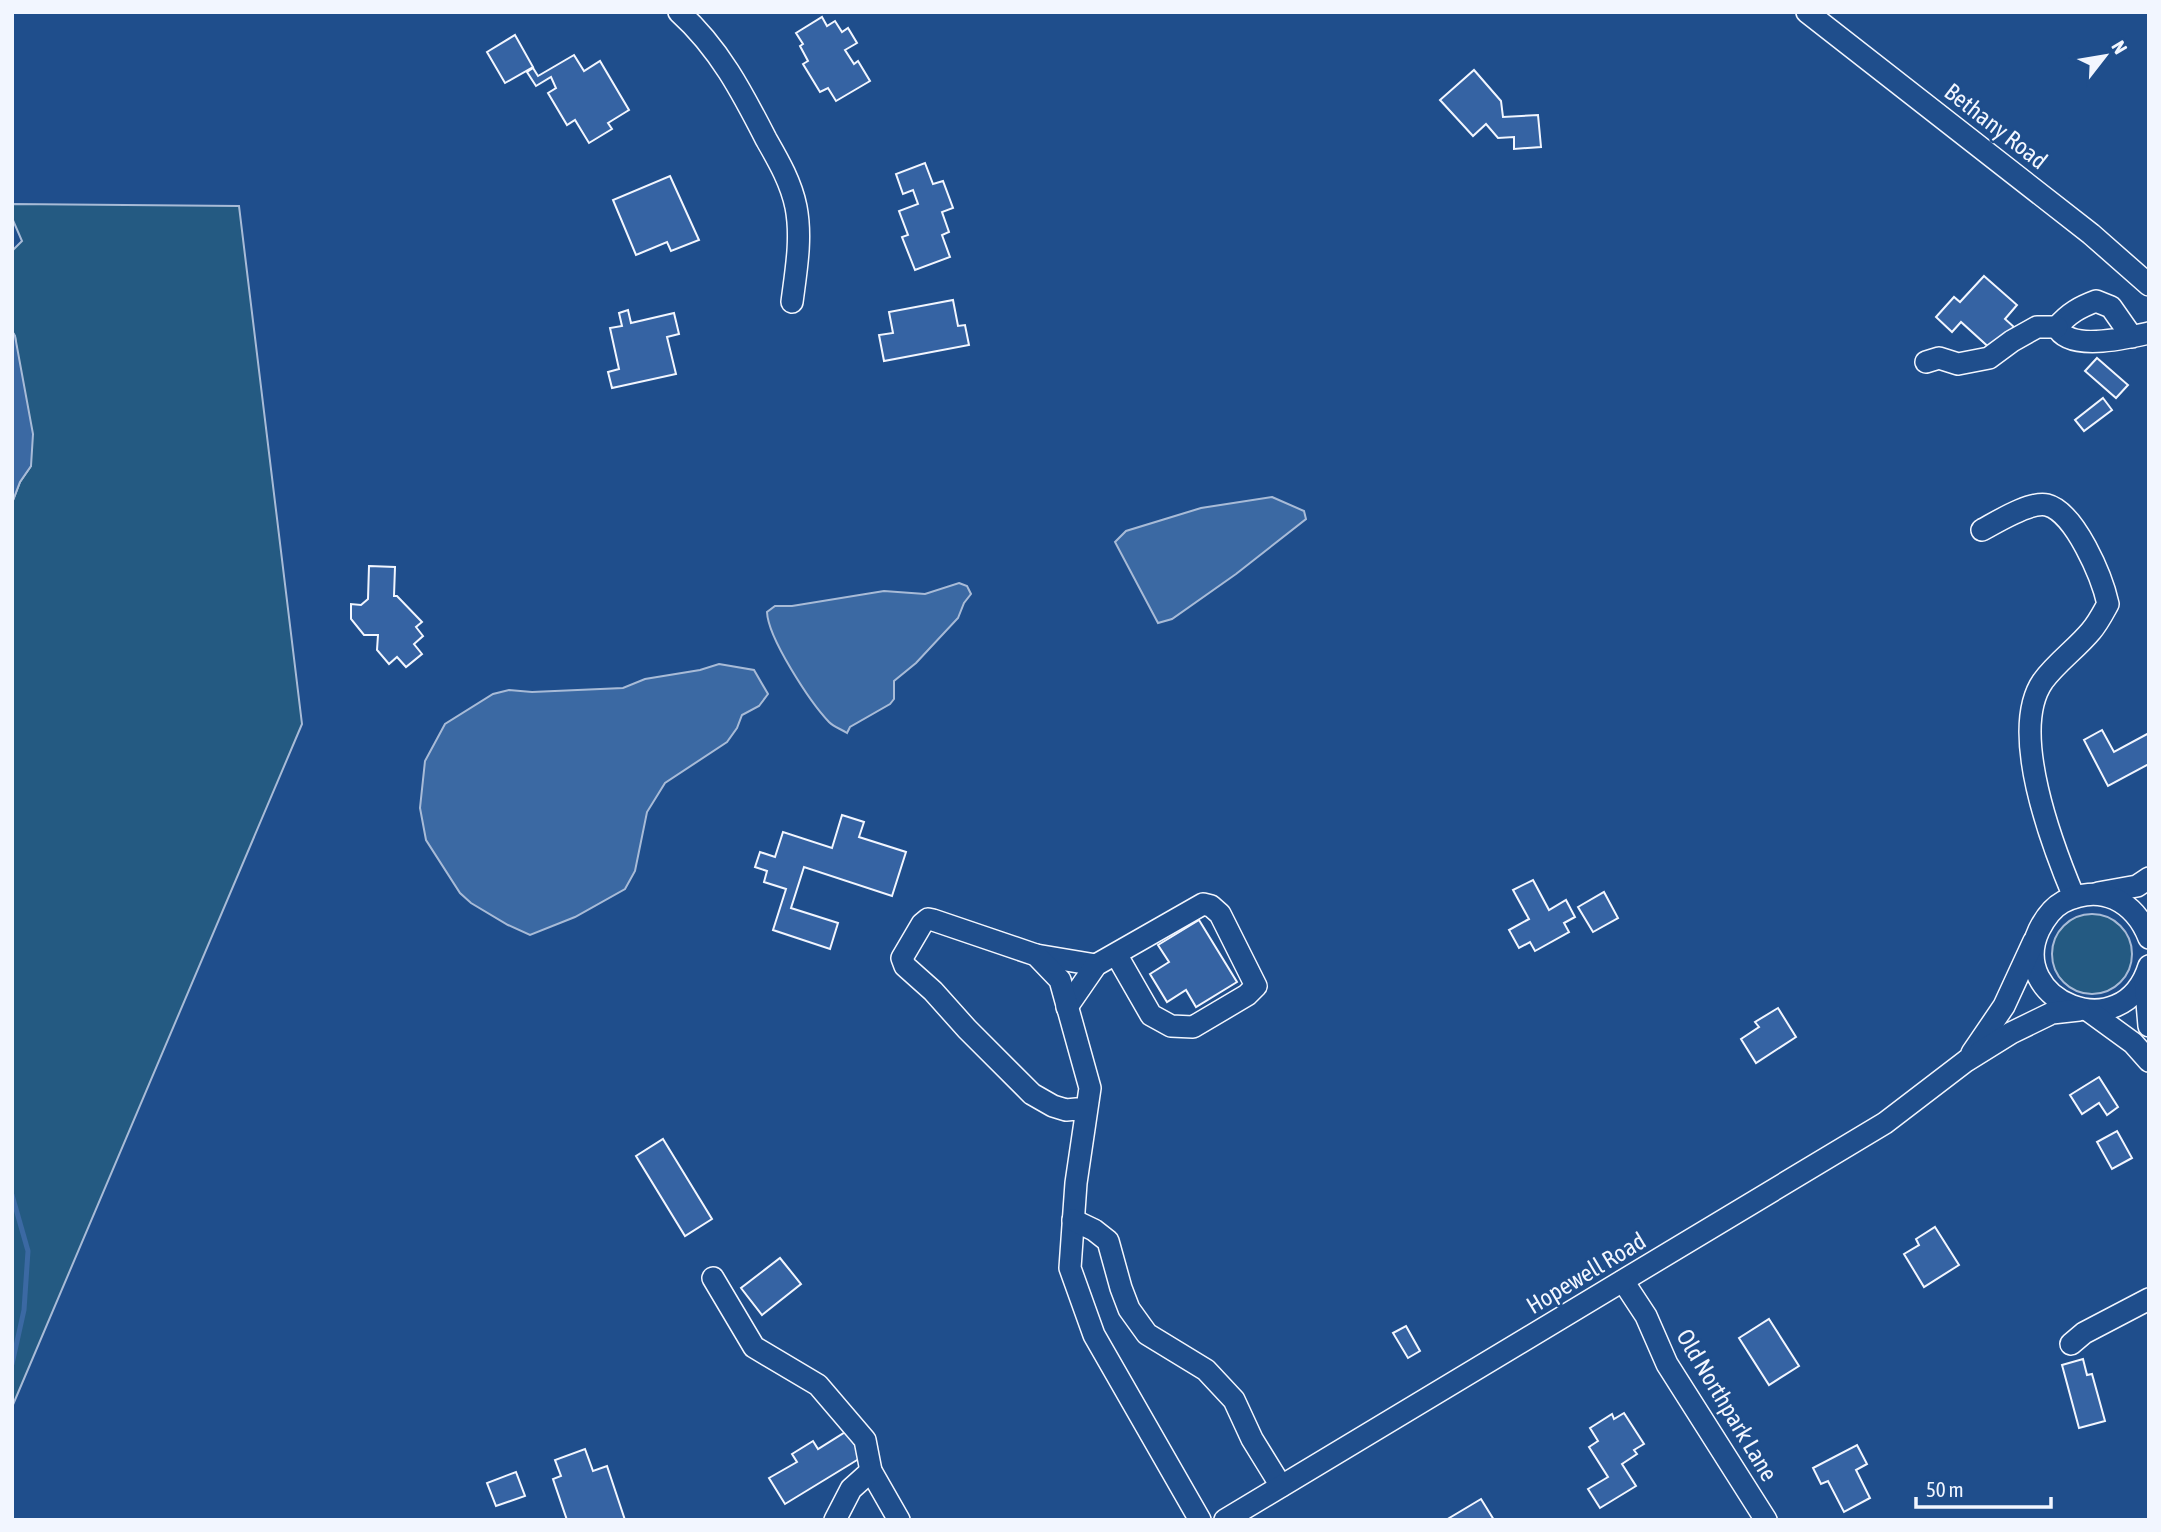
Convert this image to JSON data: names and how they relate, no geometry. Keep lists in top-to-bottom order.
{
  "streets": {
    "street": ["Bethany Road", "Hopewell Road", "Old Northpark Lane"]
  },
  "crossings": [
    ["Hopewell Road", "Old Northpark Lane"]
  ],
  "scale_bar": "50 m",
  "north": "top right"
}
